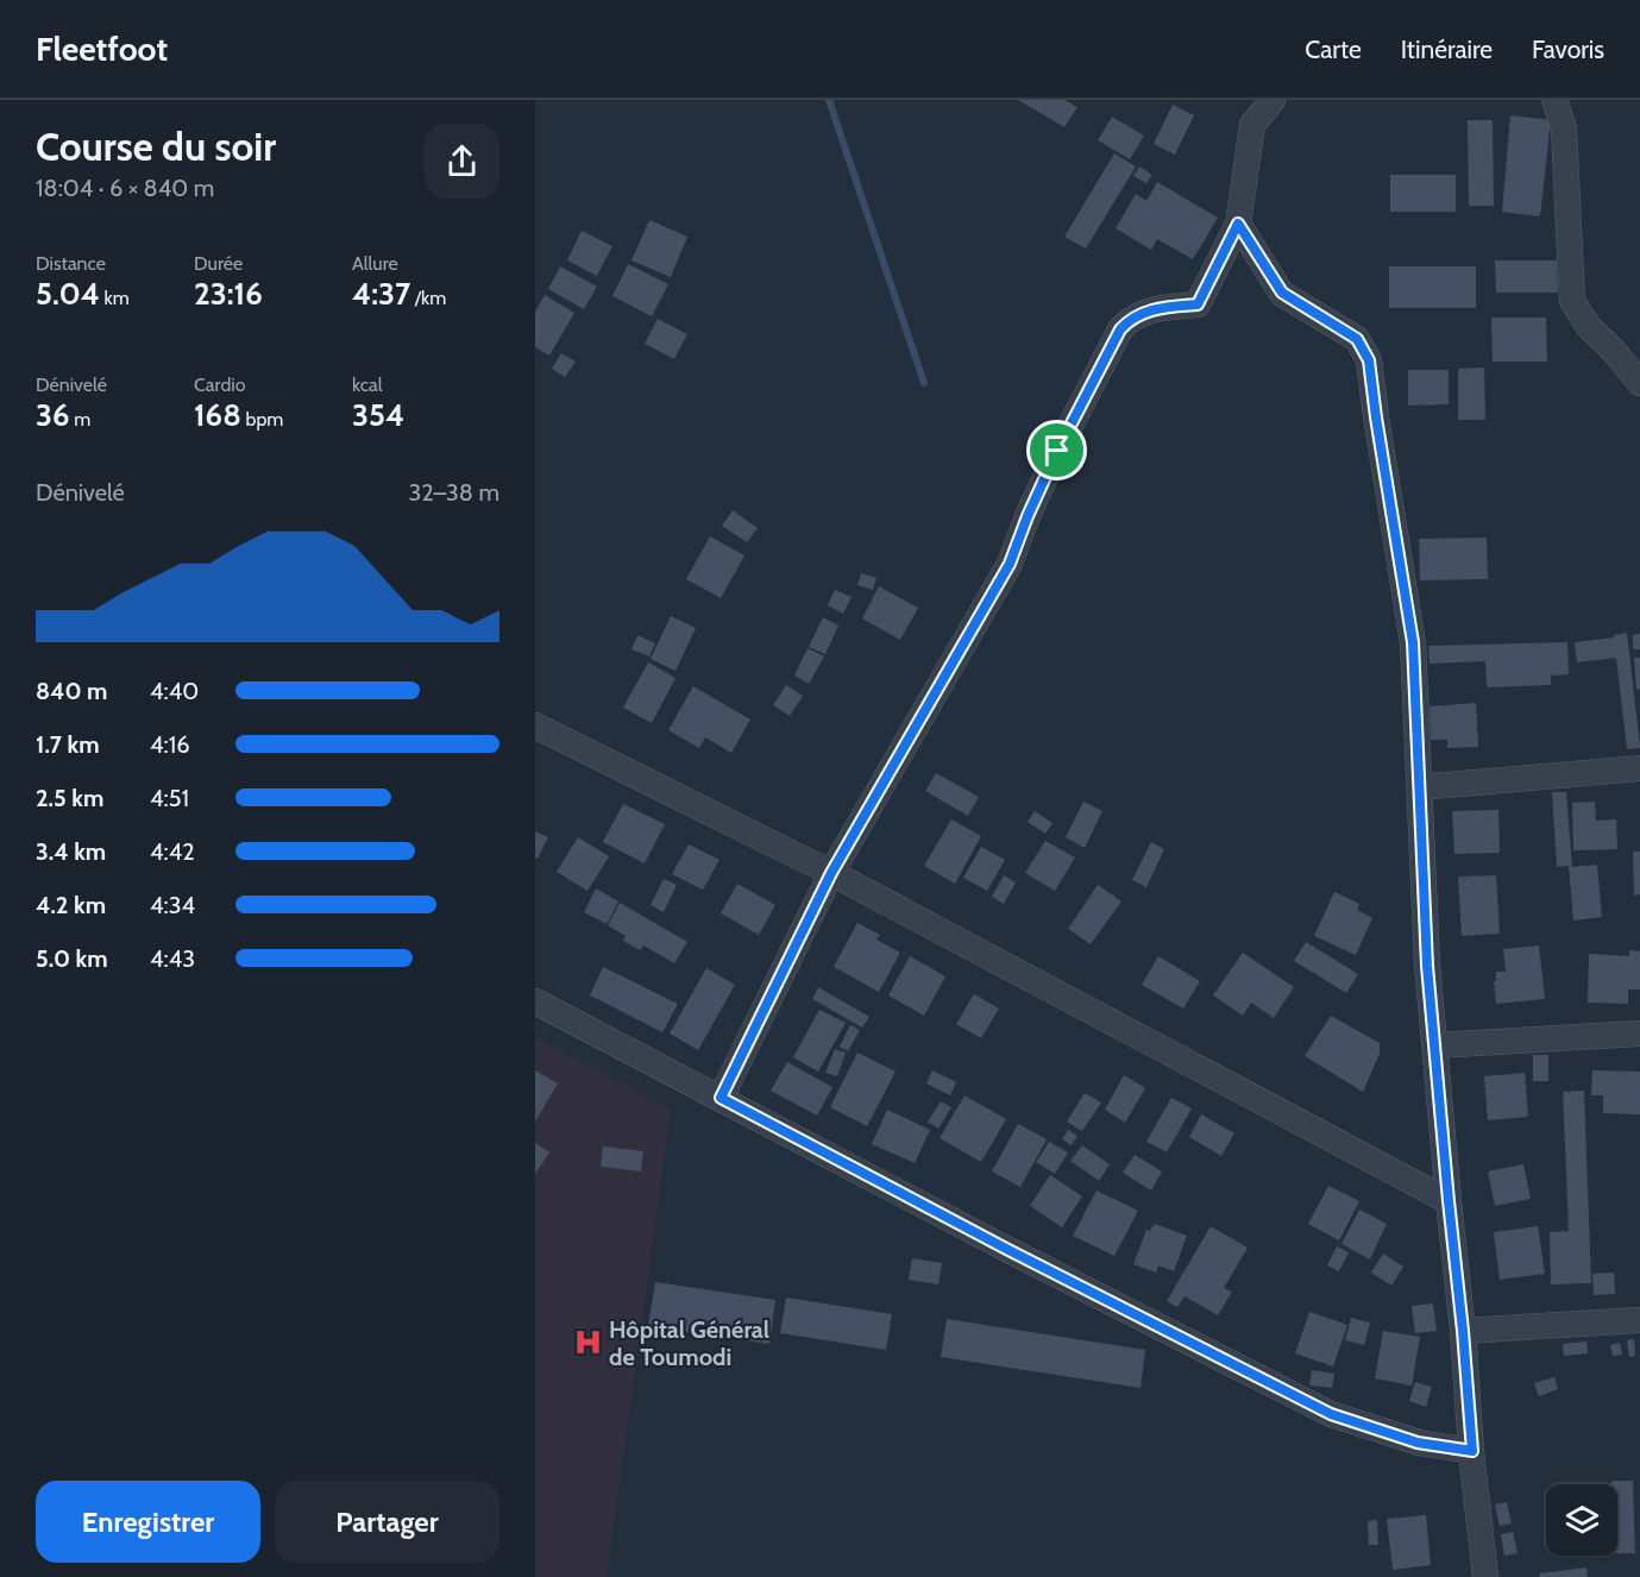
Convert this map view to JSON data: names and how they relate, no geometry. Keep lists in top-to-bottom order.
{
  "places": {
    "hospital": ["Hôpital Général de Toumodi"]
  },
  "page": {
    "header": "Fleetfoot",
    "nav": ["Carte", "Itinéraire", "Favoris"],
    "heading": ["Course du soir", "18:04 · 6 × 840 m"],
    "stats": [
      ["Distance", "5.04 km"],
      ["Durée", "23:16"],
      ["Allure", "4:37 /km"],
      ["Dénivelé", "36 m"],
      ["Cardio", "168 bpm"],
      ["kcal", "354"]
    ],
    "chart": ["Dénivelé", "32–38 m"],
    "list": [
      {
        "name": "840 m",
        "note": "4:40"
      },
      {
        "name": "1.7 km",
        "note": "4:16"
      },
      {
        "name": "2.5 km",
        "note": "4:51"
      },
      {
        "name": "3.4 km",
        "note": "4:42"
      },
      {
        "name": "4.2 km",
        "note": "4:34"
      },
      {
        "name": "5.0 km",
        "note": "4:43"
      }
    ],
    "buttons": ["Enregistrer", "Partager"]
  }
}
